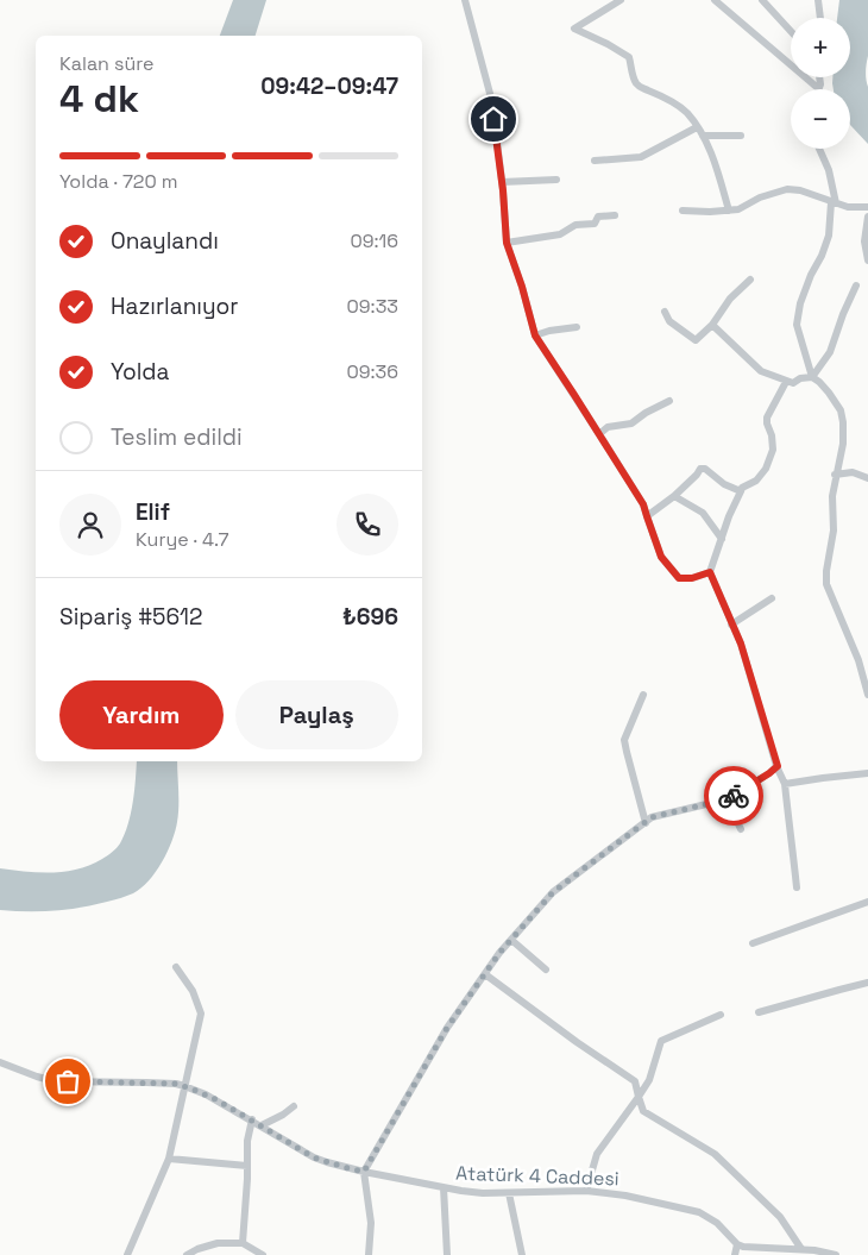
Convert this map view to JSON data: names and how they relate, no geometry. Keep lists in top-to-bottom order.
{
  "streets": {
    "street": ["Atatürk 4 Caddesi"]
  },
  "page": {
    "map_buttons": ["+", "−"],
    "heading": ["4 dk", "Kalan süre", "09:42–09:47"],
    "panel": [
      "Elif",
      "Kurye · 4.7",
      "Sipariş #5612",
      "₺696"
    ],
    "bar": "Yolda · 720 m",
    "list": [
      ["Onaylandı", "09:16"],
      ["Hazırlanıyor", "09:33"],
      ["Yolda", "09:36"],
      "Teslim edildi"
    ],
    "buttons": ["Yardım", "Paylaş"]
  }
}
